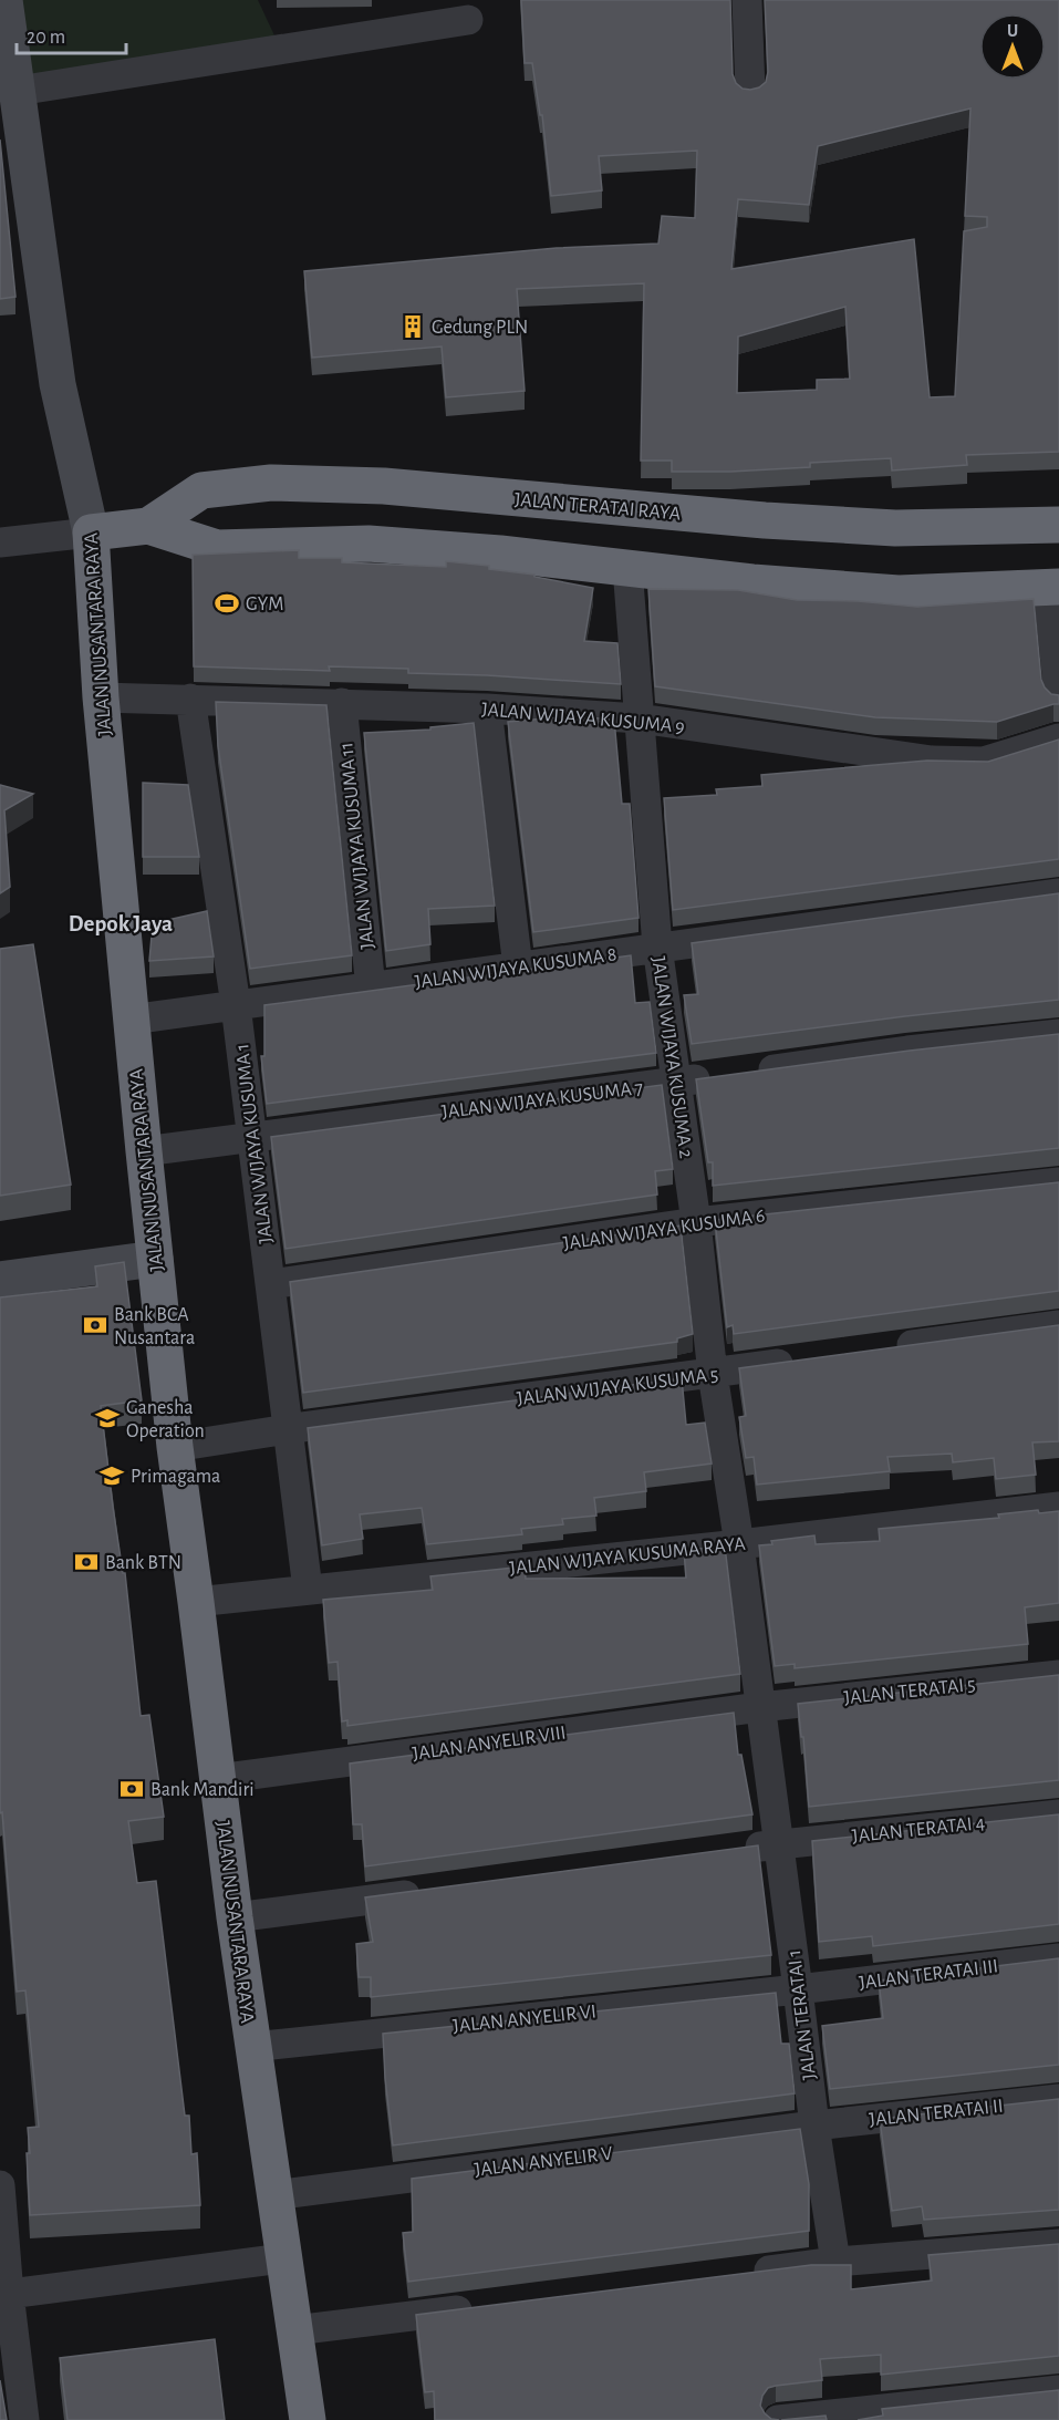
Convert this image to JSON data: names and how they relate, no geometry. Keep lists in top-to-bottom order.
{
  "streets": {
    "highway": ["JALAN TERATAI RAYA", "JALAN NUSANTARA RAYA"],
    "street": [
      "JALAN WIJAYA KUSUMA 9",
      "JALAN WIJAYA KUSUMA 11",
      "JALAN WIJAYA KUSUMA 8",
      "JALAN WIJAYA KUSUMA 2",
      "JALAN WIJAYA KUSUMA 7",
      "JALAN WIJAYA KUSUMA 1",
      "JALAN WIJAYA KUSUMA 6",
      "JALAN WIJAYA KUSUMA 5",
      "JALAN WIJAYA KUSUMA RAYA",
      "JALAN TERATAI 5",
      "JALAN ANYELIR VIII",
      "JALAN TERATAI 4",
      "JALAN TERATAI III",
      "JALAN TERATAI 1",
      "JALAN ANYELIR VI",
      "JALAN TERATAI II",
      "JALAN ANYELIR V"
    ]
  },
  "crossings": [
    ["JALAN TERATAI RAYA", "JALAN NUSANTARA RAYA"],
    ["JALAN TERATAI RAYA", "JALAN WIJAYA KUSUMA 2"],
    ["JALAN NUSANTARA RAYA", "JALAN WIJAYA KUSUMA 9"],
    ["JALAN NUSANTARA RAYA", "JALAN WIJAYA KUSUMA 8"],
    ["JALAN NUSANTARA RAYA", "JALAN WIJAYA KUSUMA 7"],
    ["JALAN NUSANTARA RAYA", "JALAN WIJAYA KUSUMA 5"],
    ["JALAN NUSANTARA RAYA", "JALAN WIJAYA KUSUMA RAYA"],
    ["JALAN NUSANTARA RAYA", "JALAN ANYELIR VIII"],
    ["JALAN NUSANTARA RAYA", "JALAN ANYELIR VI"],
    ["JALAN NUSANTARA RAYA", "JALAN ANYELIR V"],
    ["JALAN WIJAYA KUSUMA 9", "JALAN WIJAYA KUSUMA 11"],
    ["JALAN WIJAYA KUSUMA 9", "JALAN WIJAYA KUSUMA 2"],
    ["JALAN WIJAYA KUSUMA 9", "JALAN WIJAYA KUSUMA 1"],
    ["JALAN WIJAYA KUSUMA 11", "JALAN WIJAYA KUSUMA 8"],
    ["JALAN WIJAYA KUSUMA 8", "JALAN WIJAYA KUSUMA 2"],
    ["JALAN WIJAYA KUSUMA 8", "JALAN WIJAYA KUSUMA 1"],
    ["JALAN WIJAYA KUSUMA 2", "JALAN WIJAYA KUSUMA 7"],
    ["JALAN WIJAYA KUSUMA 2", "JALAN WIJAYA KUSUMA 6"],
    ["JALAN WIJAYA KUSUMA 2", "JALAN WIJAYA KUSUMA 5"],
    ["JALAN WIJAYA KUSUMA 2", "JALAN WIJAYA KUSUMA RAYA"],
    ["JALAN WIJAYA KUSUMA 2", "JALAN TERATAI 1"],
    ["JALAN WIJAYA KUSUMA 7", "JALAN WIJAYA KUSUMA 1"],
    ["JALAN WIJAYA KUSUMA 1", "JALAN WIJAYA KUSUMA 6"],
    ["JALAN WIJAYA KUSUMA 1", "JALAN WIJAYA KUSUMA 5"],
    ["JALAN WIJAYA KUSUMA 1", "JALAN WIJAYA KUSUMA RAYA"],
    ["JALAN WIJAYA KUSUMA RAYA", "JALAN TERATAI 1"],
    ["JALAN TERATAI 5", "JALAN ANYELIR VIII"],
    ["JALAN TERATAI 5", "JALAN TERATAI 1"],
    ["JALAN ANYELIR VIII", "JALAN TERATAI 1"],
    ["JALAN TERATAI 4", "JALAN TERATAI 1"],
    ["JALAN TERATAI III", "JALAN TERATAI 1"],
    ["JALAN TERATAI III", "JALAN ANYELIR VI"],
    ["JALAN TERATAI 1", "JALAN ANYELIR VI"],
    ["JALAN TERATAI 1", "JALAN TERATAI II"],
    ["JALAN TERATAI 1", "JALAN ANYELIR V"],
    ["JALAN TERATAI II", "JALAN ANYELIR V"]
  ],
  "districts": ["Depok Jaya"],
  "places": {
    "building": ["Gedung PLN"],
    "sports": ["GYM"],
    "bank": ["Bank BCA Nusantara", "Bank BTN", "Bank Mandiri"],
    "school or university": ["Ganesha Operation", "Primagama"]
  },
  "scale_bar": "20 m",
  "north": "top"
}
